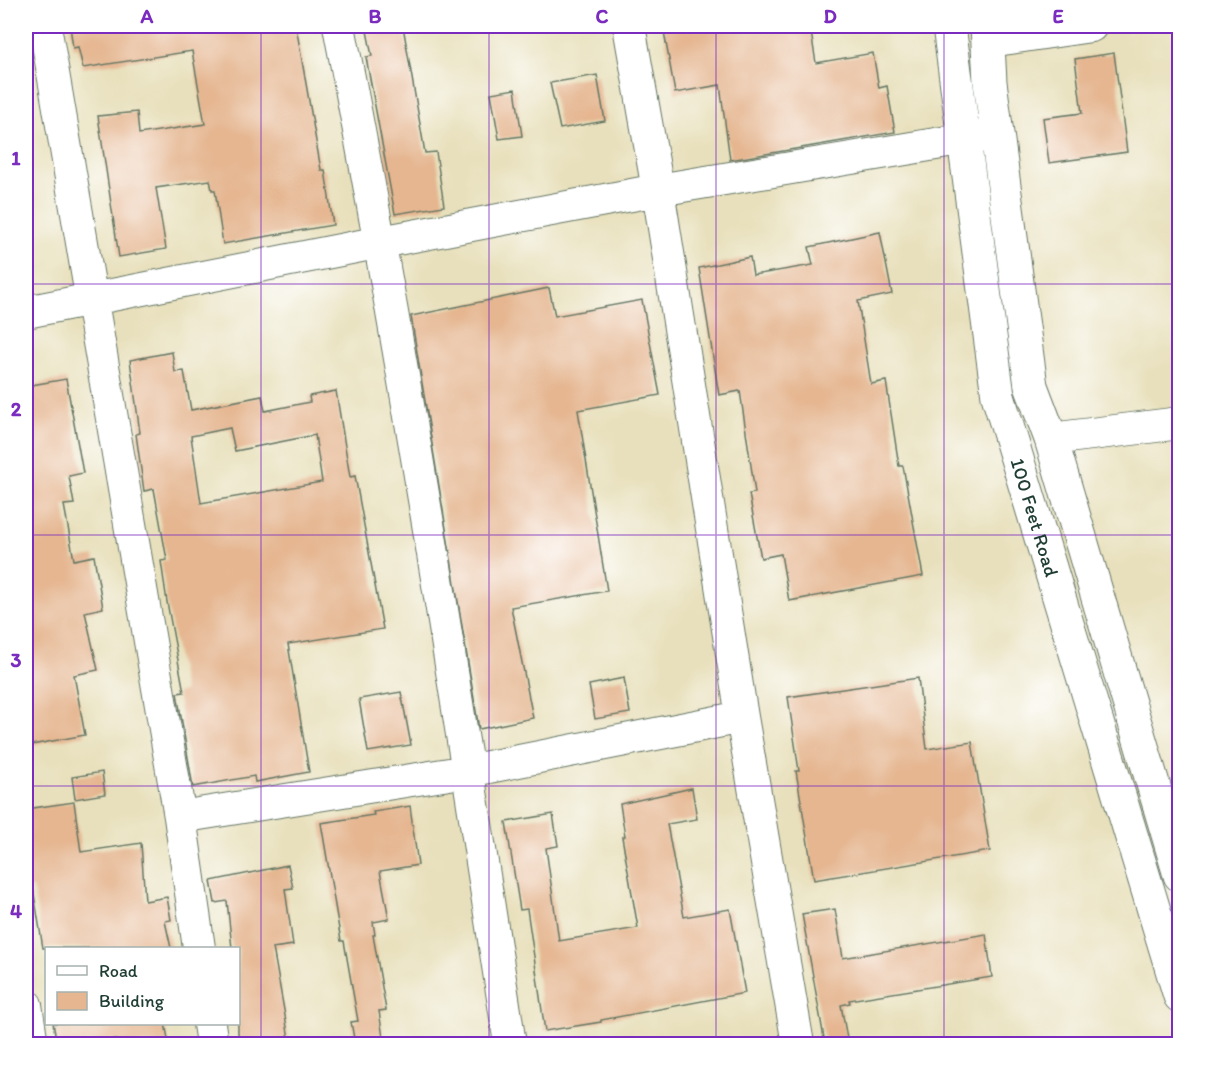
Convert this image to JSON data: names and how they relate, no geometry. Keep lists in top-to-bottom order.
{
  "streets": {
    "street": ["100 Feet Road"]
  },
  "legend": ["Road", "Building"],
  "grid": {
    "columns": [
      "A",
      "B",
      "C",
      "D",
      "E"
    ],
    "rows": [
      "1",
      "2",
      "3",
      "4"
    ]
  }
}
